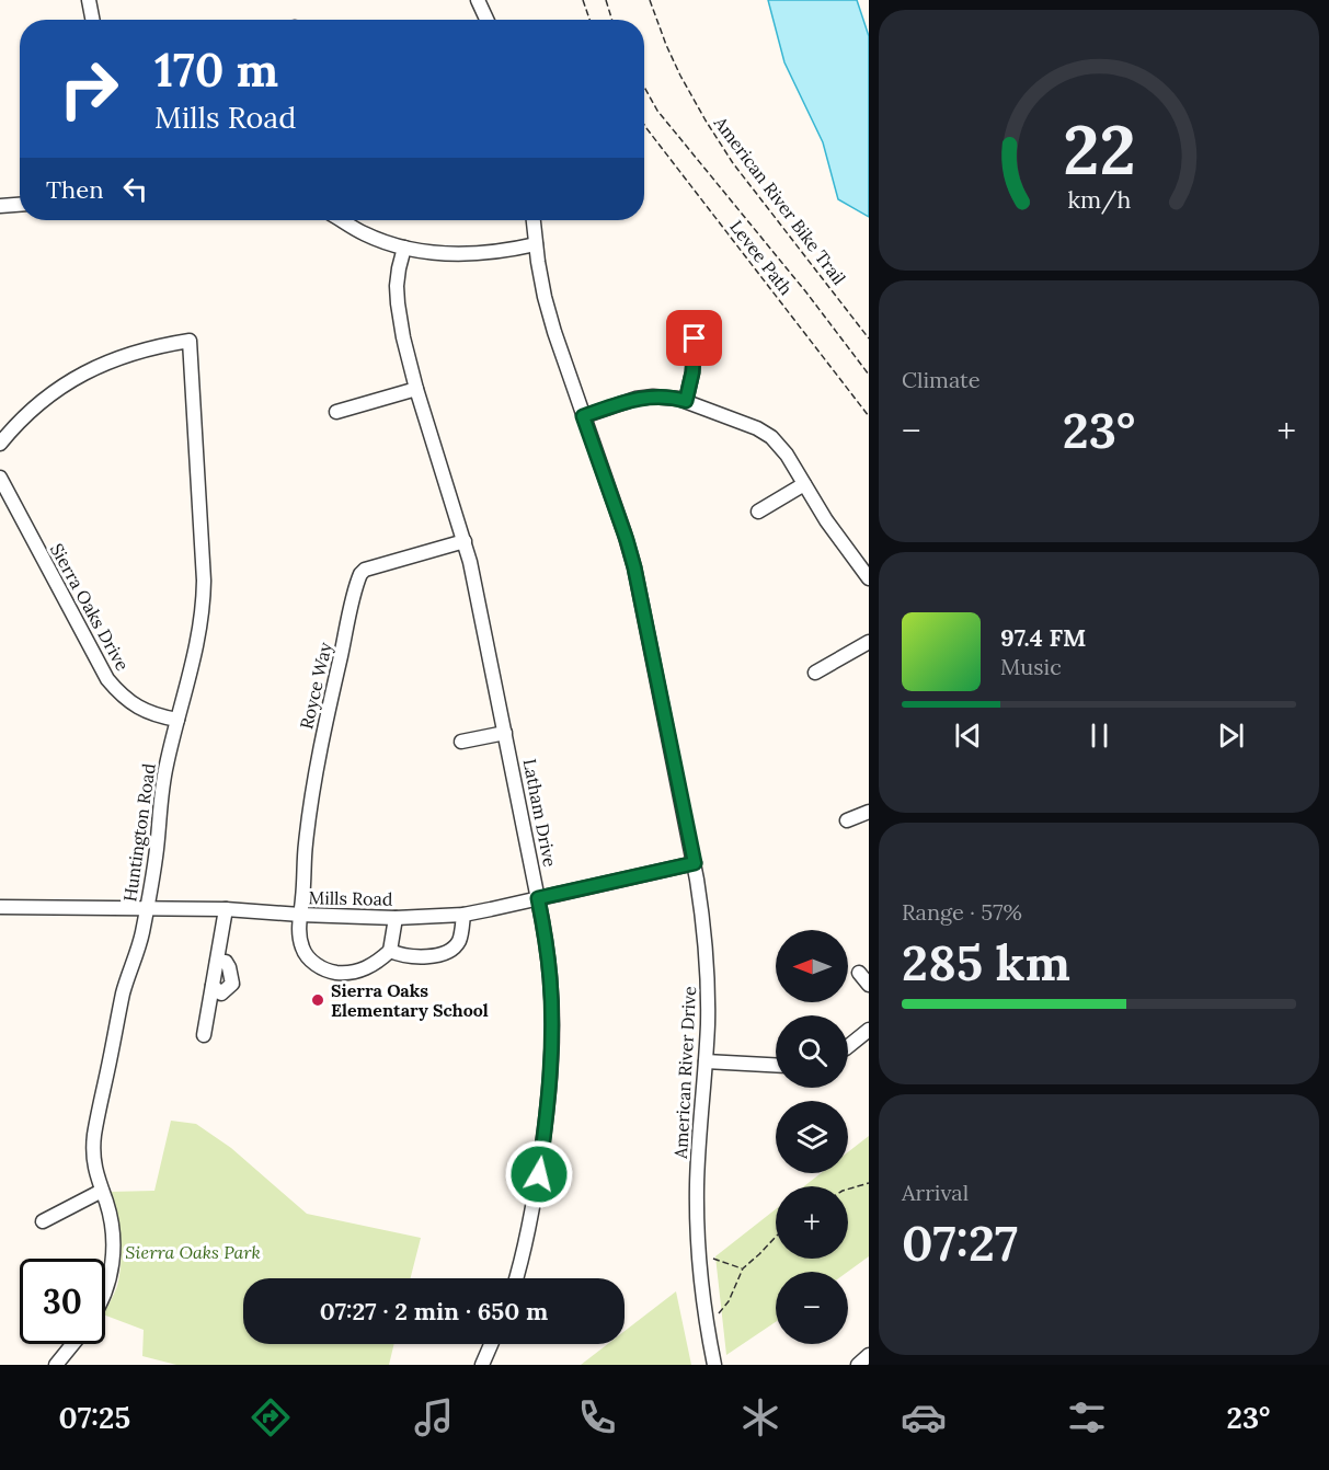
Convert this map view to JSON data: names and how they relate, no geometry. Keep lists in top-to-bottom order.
{
  "streets": {
    "street": [
      "Sierra Oaks Drive",
      "Royce Way",
      "Latham Drive",
      "Huntington Road",
      "Mills Road",
      "American River Drive"
    ],
    "path": ["American River Bike Trail", "Levee Path"]
  },
  "crossings": [
    ["Sierra Oaks Drive", "Huntington Road"],
    ["Royce Way", "Latham Drive"],
    ["Royce Way", "Mills Road"],
    ["Latham Drive", "Mills Road"],
    ["Huntington Road", "Mills Road"],
    ["Mills Road", "American River Drive"]
  ],
  "parks": ["Sierra Oaks Park"],
  "places": ["Sierra Oaks Elementary School"],
  "north": "left",
  "page": {
    "turn": ["170 m", "Mills Road"],
    "then": "Then",
    "tile": [
      "Climate",
      ["Range · 57%", "285 km"],
      ["Arrival", "07:27"]
    ],
    "heat": ["−", "23°", "+"],
    "song": ["97.4 FM", "Music"],
    "map_buttons": ["+", "−"],
    "limit": "30",
    "trip": "07:27 · 2 min · 650 m",
    "tabs": ["07:25", "23°"],
    "gauge": ["22", "km/h"]
  }
}
